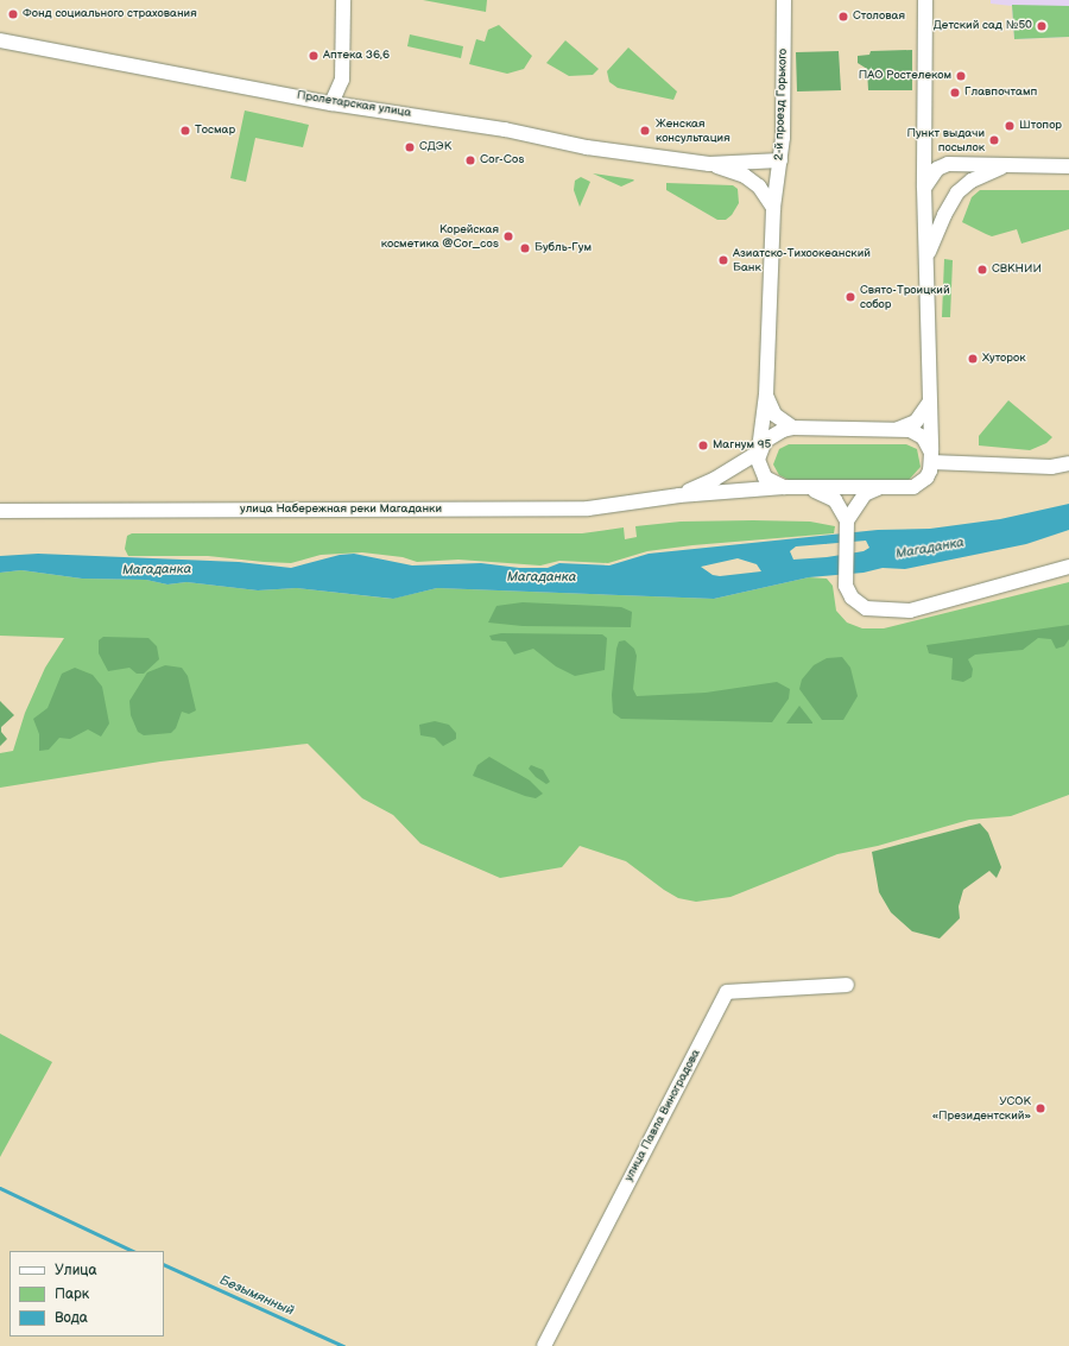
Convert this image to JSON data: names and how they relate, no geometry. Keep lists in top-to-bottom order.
{
  "streets": {
    "street": [
      "Пролетарская улица",
      "2-й проезд Горького",
      "улица Набережная реки Магаданки",
      "улица Павла Виноградова"
    ]
  },
  "crossings": [
    ["Пролетарская улица", "2-й проезд Горького"]
  ],
  "water": ["Магаданка", "Безымянный"],
  "places": [
    "Фонд социального страхования",
    "Столовая",
    "Детский сад №50",
    "Аптека 36,6",
    "ПАО Ростелеком",
    "Главпочтамп",
    "Штопор",
    "Тосмар",
    "Женская консультация",
    "Пункт выдачи посылок",
    "СДЭК",
    "Cor-Cos",
    "Корейская косметика @Cor_cos",
    "Бубль-Гум",
    "Азиатско-Тихоокеанский Банк",
    "СВКНИИ",
    "Свято-Троицкий собор",
    "Хуторок",
    "Магнум 95",
    "УСОК «Президентский»"
  ],
  "legend": ["Улица", "Парк", "Вода"]
}
